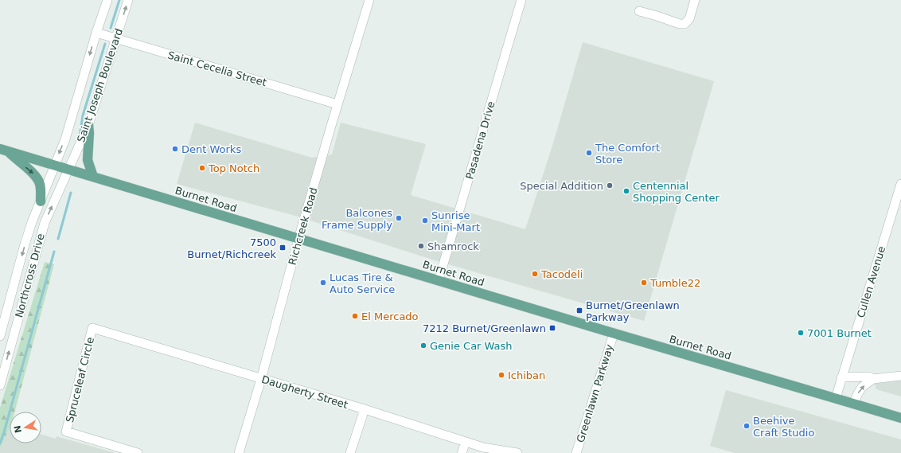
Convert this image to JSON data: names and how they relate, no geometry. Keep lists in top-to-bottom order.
{
  "streets": {
    "main road": ["Burnet Road"],
    "street": [
      "Saint Cecelia Street",
      "Saint Joseph Boulevard",
      "Pasadena Drive",
      "Richcreek Road",
      "Northcross Drive",
      "Cullen Avenue",
      "Spruceleaf Circle",
      "Daugherty Street",
      "Greenlawn Parkway"
    ]
  },
  "crossings": [
    ["Saint Cecelia Street", "Saint Joseph Boulevard"],
    ["Saint Cecelia Street", "Richcreek Road"],
    ["Saint Joseph Boulevard", "Burnet Road"],
    ["Saint Joseph Boulevard", "Northcross Drive"],
    ["Pasadena Drive", "Burnet Road"],
    ["Burnet Road", "Richcreek Road"],
    ["Burnet Road", "Northcross Drive"],
    ["Burnet Road", "Cullen Avenue"],
    ["Burnet Road", "Greenlawn Parkway"],
    ["Richcreek Road", "Daugherty Street"],
    ["Spruceleaf Circle", "Daugherty Street"]
  ],
  "places": {
    "other": [
      "Dent Works",
      "The Comfort Store",
      "Top Notch",
      "Special Addition",
      "Centennial Shopping Center",
      "Balcones Frame Supply",
      "Sunrise Mini-Mart",
      "Shamrock",
      "Tacodeli",
      "Lucas Tire & Auto Service",
      "Tumble22",
      "El Mercado",
      "7001 Burnet",
      "Genie Car Wash",
      "Ichiban",
      "Beehive Craft Studio"
    ],
    "transit": ["7500 Burnet/Richcreek", "Burnet/Greenlawn Parkway", "7212 Burnet/Greenlawn"]
  },
  "north": "left"
}
